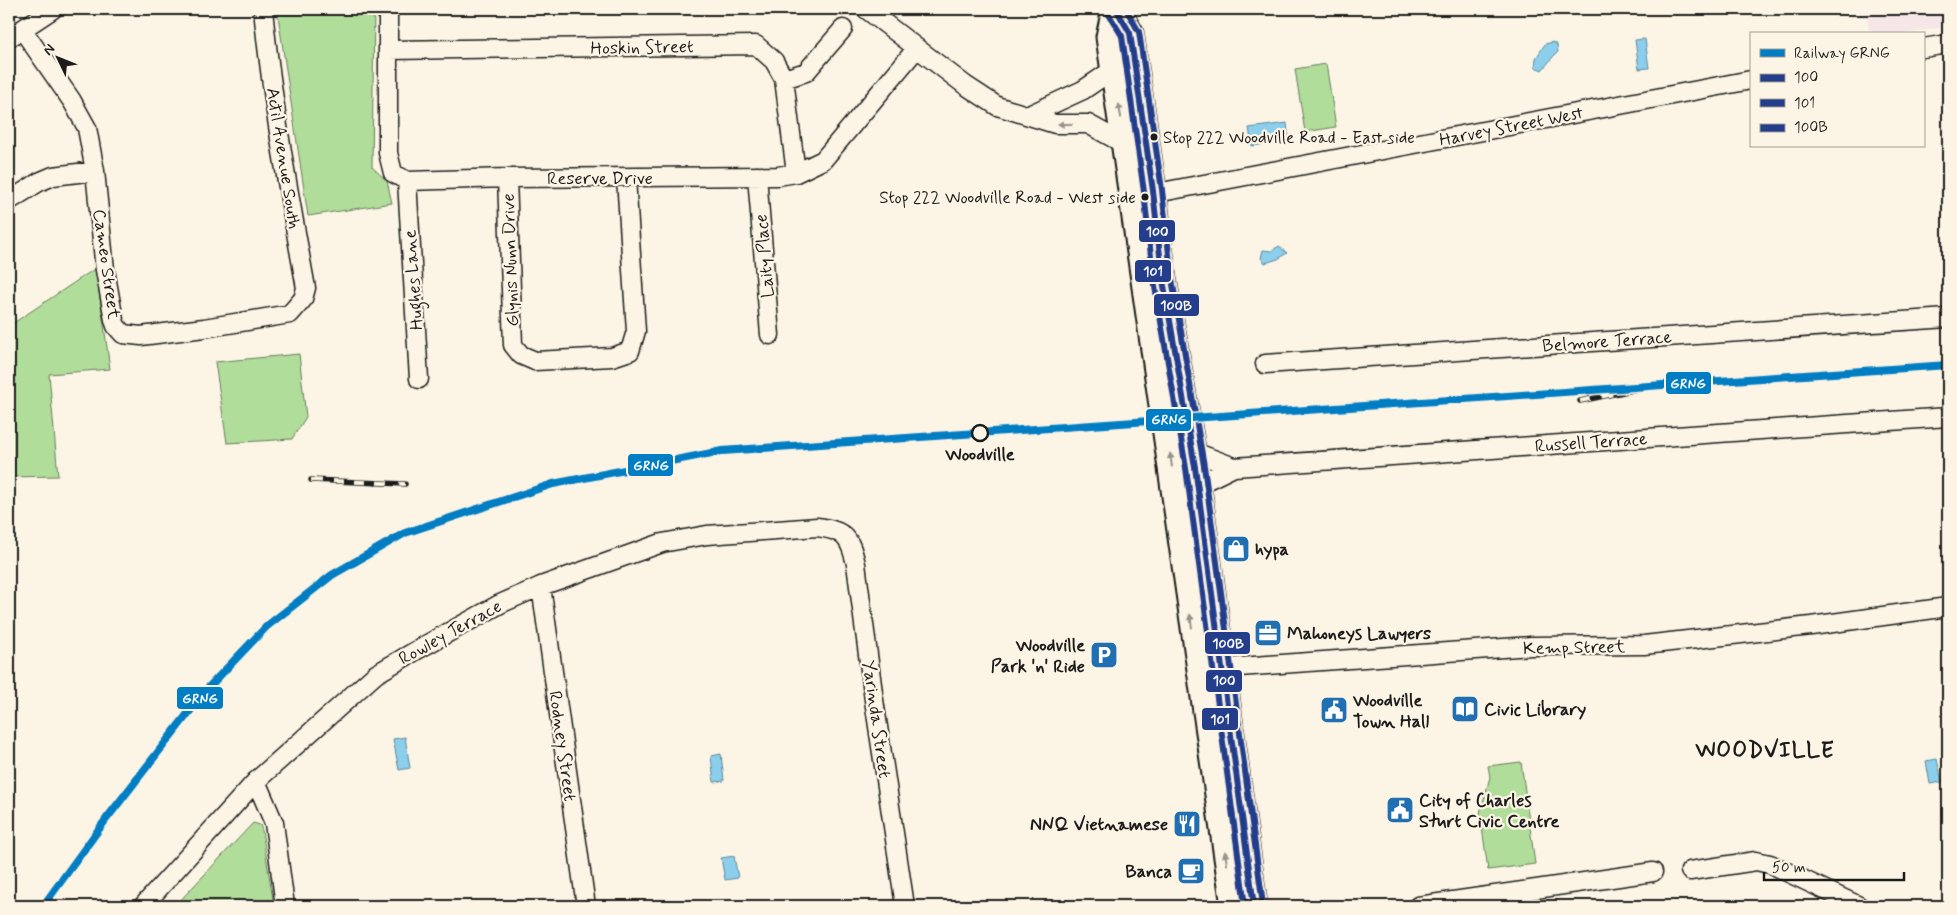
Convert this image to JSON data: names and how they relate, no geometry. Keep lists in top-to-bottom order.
{
  "streets": {
    "street": [
      "Hoskin Street",
      "Harvey Street West",
      "Actil Avenue South",
      "Reserve Drive",
      "Laity Place",
      "Glynis Nunn Drive",
      "Cameo Street",
      "Hughes Lane",
      "Belmore Terrace",
      "Russell Terrace",
      "Rowley Terrace",
      "Kemp Street",
      "Yarinda Street",
      "Rodney Street"
    ]
  },
  "crossings": [
    ["Hoskin Street", "Reserve Drive"],
    ["Actil Avenue South", "Cameo Street"],
    ["Reserve Drive", "Laity Place"],
    ["Reserve Drive", "Glynis Nunn Drive"],
    ["Reserve Drive", "Hughes Lane"],
    ["Rowley Terrace", "Yarinda Street"],
    ["Rowley Terrace", "Rodney Street"]
  ],
  "districts": ["WOODVILLE"],
  "places": {
    "other": ["Stop 222 Woodville Road - East side", "Stop 222 Woodville Road - West side", "Woodville"],
    "shop": ["hypa"],
    "office": ["Mahoneys Lawyers"],
    "parking": ["Woodville Park 'n' Ride"],
    "library": ["Civic Library"],
    "public building": ["Woodville Town Hall", "City of Charles Sturt Civic Centre"],
    "restaurant": ["NNQ Vietnamese"],
    "cafe": ["Banca"]
  },
  "lines": [
    "transit line 100",
    "transit line 100B",
    "transit line 101",
    "rail line GRNG"
  ],
  "legend": [
    "Railway GRNG",
    "100",
    "101",
    "100B"
  ],
  "scale_bar": "50 m",
  "north": "top left"
}
